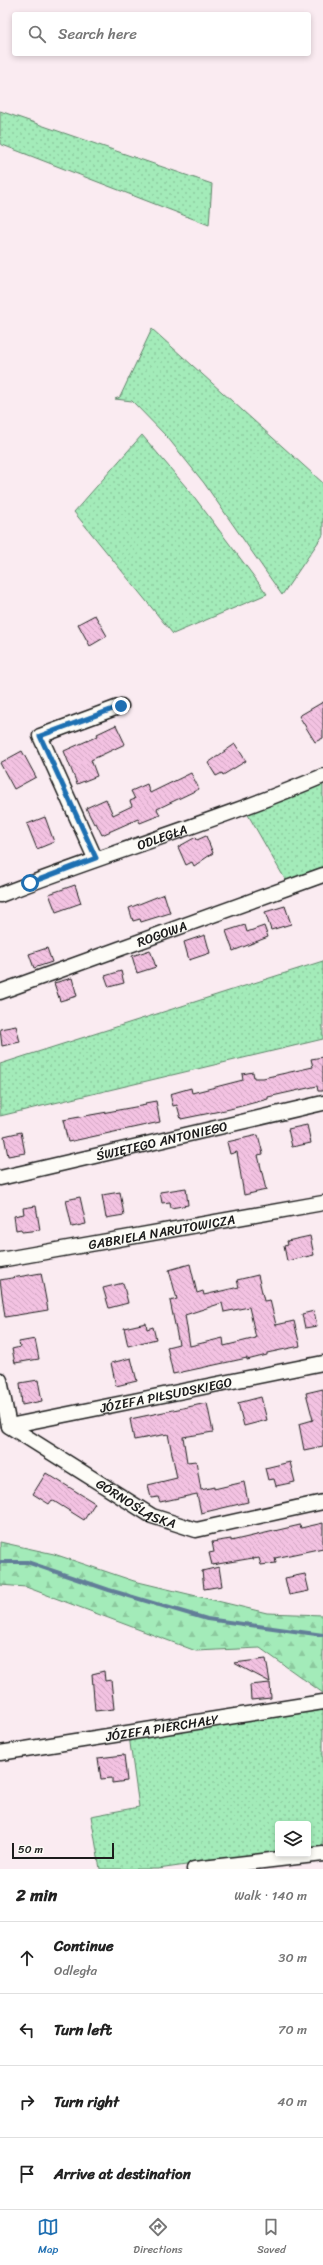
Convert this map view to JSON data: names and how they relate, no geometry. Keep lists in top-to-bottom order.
{
  "streets": {
    "street": [
      "ODLEGŁA",
      "ROGOWA",
      "ŚWIĘTEGO ANTONIEGO",
      "GABRIELA NARUTOWICZA",
      "JÓZEFA PIŁSUDSKIEGO",
      "GÓRNOŚLĄSKA",
      "JÓZEFA PIERCHAŁY"
    ]
  },
  "crossings": [
    ["JÓZEFA PIŁSUDSKIEGO", "GÓRNOŚLĄSKA"]
  ],
  "scale_bar": "50 m",
  "page": {
    "search": "Search here",
    "scale": "50 m",
    "heading": ["2 min", "Walk · 140 m"],
    "list": [
      ["Continue", "Odległa", "30 m"],
      ["Turn left", "70 m"],
      ["Turn right", "40 m"],
      "Arrive at destination"
    ],
    "nav": ["Map", "Directions", "Saved"]
  }
}
